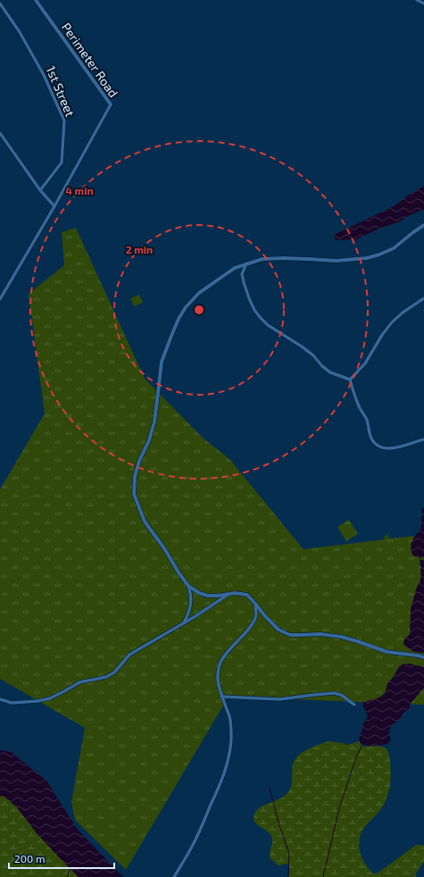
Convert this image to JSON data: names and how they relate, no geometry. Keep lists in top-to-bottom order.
{
  "streets": {
    "street": ["Perimeter Road", "1st Street"]
  },
  "scale_bar": "200 m",
  "rings": ["4 min", "2 min"]
}
